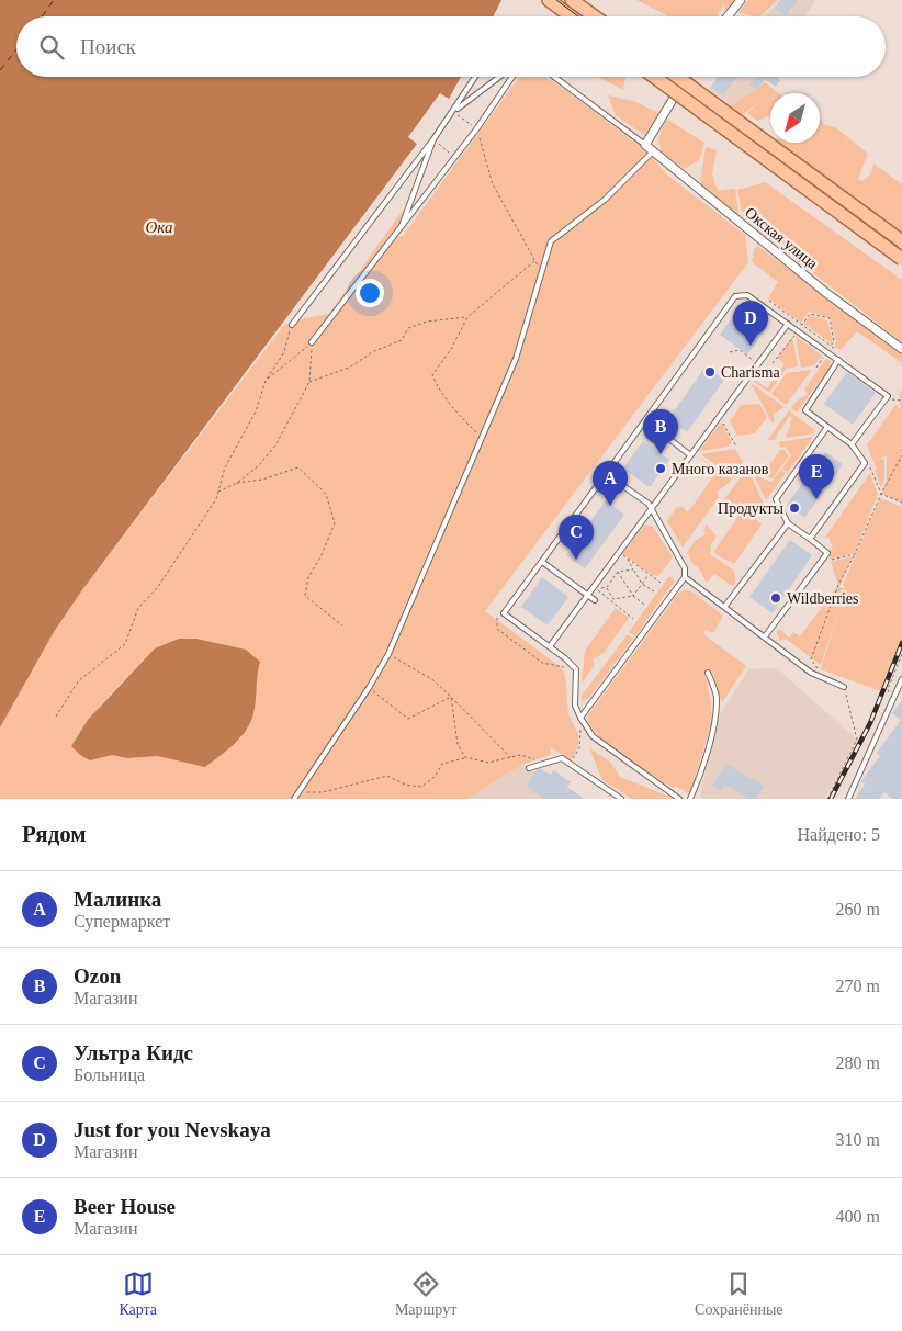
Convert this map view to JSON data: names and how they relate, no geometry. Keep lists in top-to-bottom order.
{
  "streets": {
    "street": ["Окская улица"]
  },
  "water": ["Ока"],
  "places": [
    "Charisma",
    "Много казанов",
    "Продукты",
    "Wildberries"
  ],
  "north": "bottom left",
  "page": {
    "search": "Поиск",
    "pins": [
      "D",
      "B",
      "E",
      "A",
      "C"
    ],
    "heading": ["Рядом", "Найдено: 5"],
    "list": [
      {
        "mark": "A",
        "name": "Малинка",
        "note": "Супермаркет",
        "value": "260 m"
      },
      {
        "mark": "B",
        "name": "Ozon",
        "note": "Магазин",
        "value": "270 m"
      },
      {
        "mark": "C",
        "name": "Ультра Кидс",
        "note": "Больница",
        "value": "280 m"
      },
      {
        "mark": "D",
        "name": "Just for you Nevskaya",
        "note": "Магазин",
        "value": "310 m"
      },
      {
        "mark": "E",
        "name": "Beer House",
        "note": "Магазин",
        "value": "400 m"
      }
    ],
    "nav": ["Карта", "Маршрут", "Сохранённые"]
  }
}
